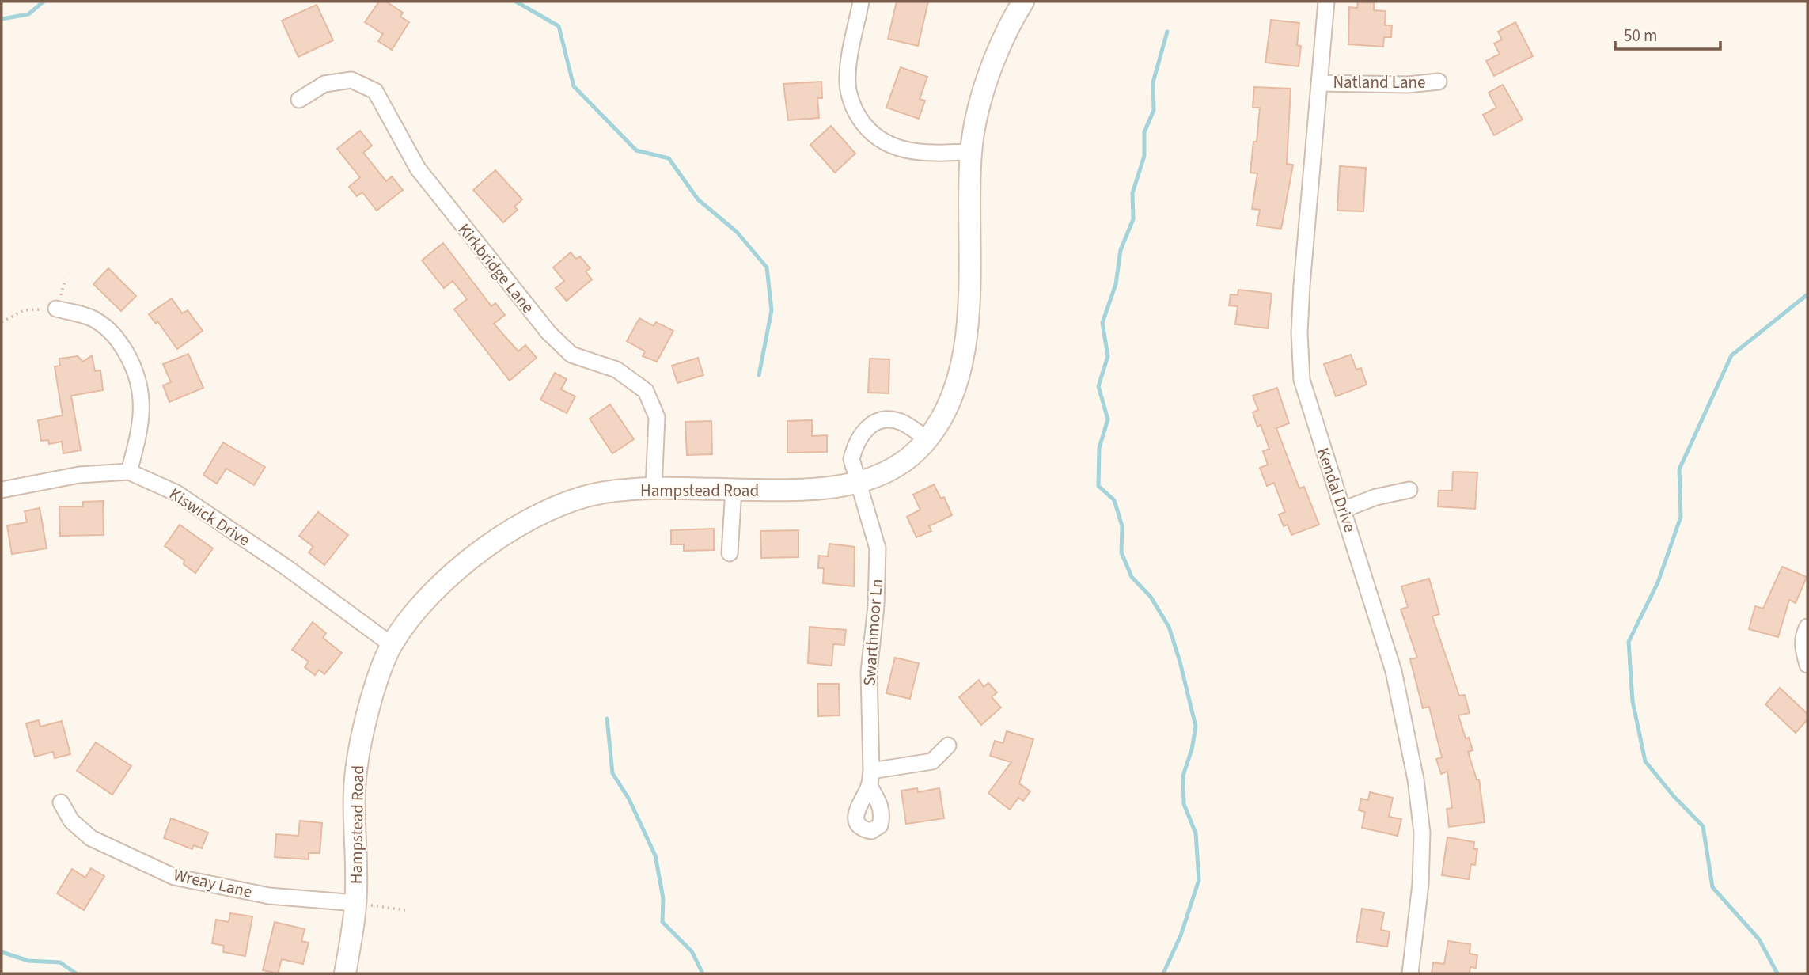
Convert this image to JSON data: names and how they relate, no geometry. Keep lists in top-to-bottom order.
{
  "streets": {
    "street": [
      "Natland Lane",
      "Kirkbridge Lane",
      "Kendal Drive",
      "Hampstead Road",
      "Kiswick Drive",
      "Swarthmoor Ln",
      "Wreay Lane"
    ]
  },
  "crossings": [
    ["Natland Lane", "Kendal Drive"],
    ["Kirkbridge Lane", "Hampstead Road"],
    ["Hampstead Road", "Kiswick Drive"],
    ["Hampstead Road", "Swarthmoor Ln"],
    ["Hampstead Road", "Wreay Lane"]
  ],
  "scale_bar": "50 m"
}
